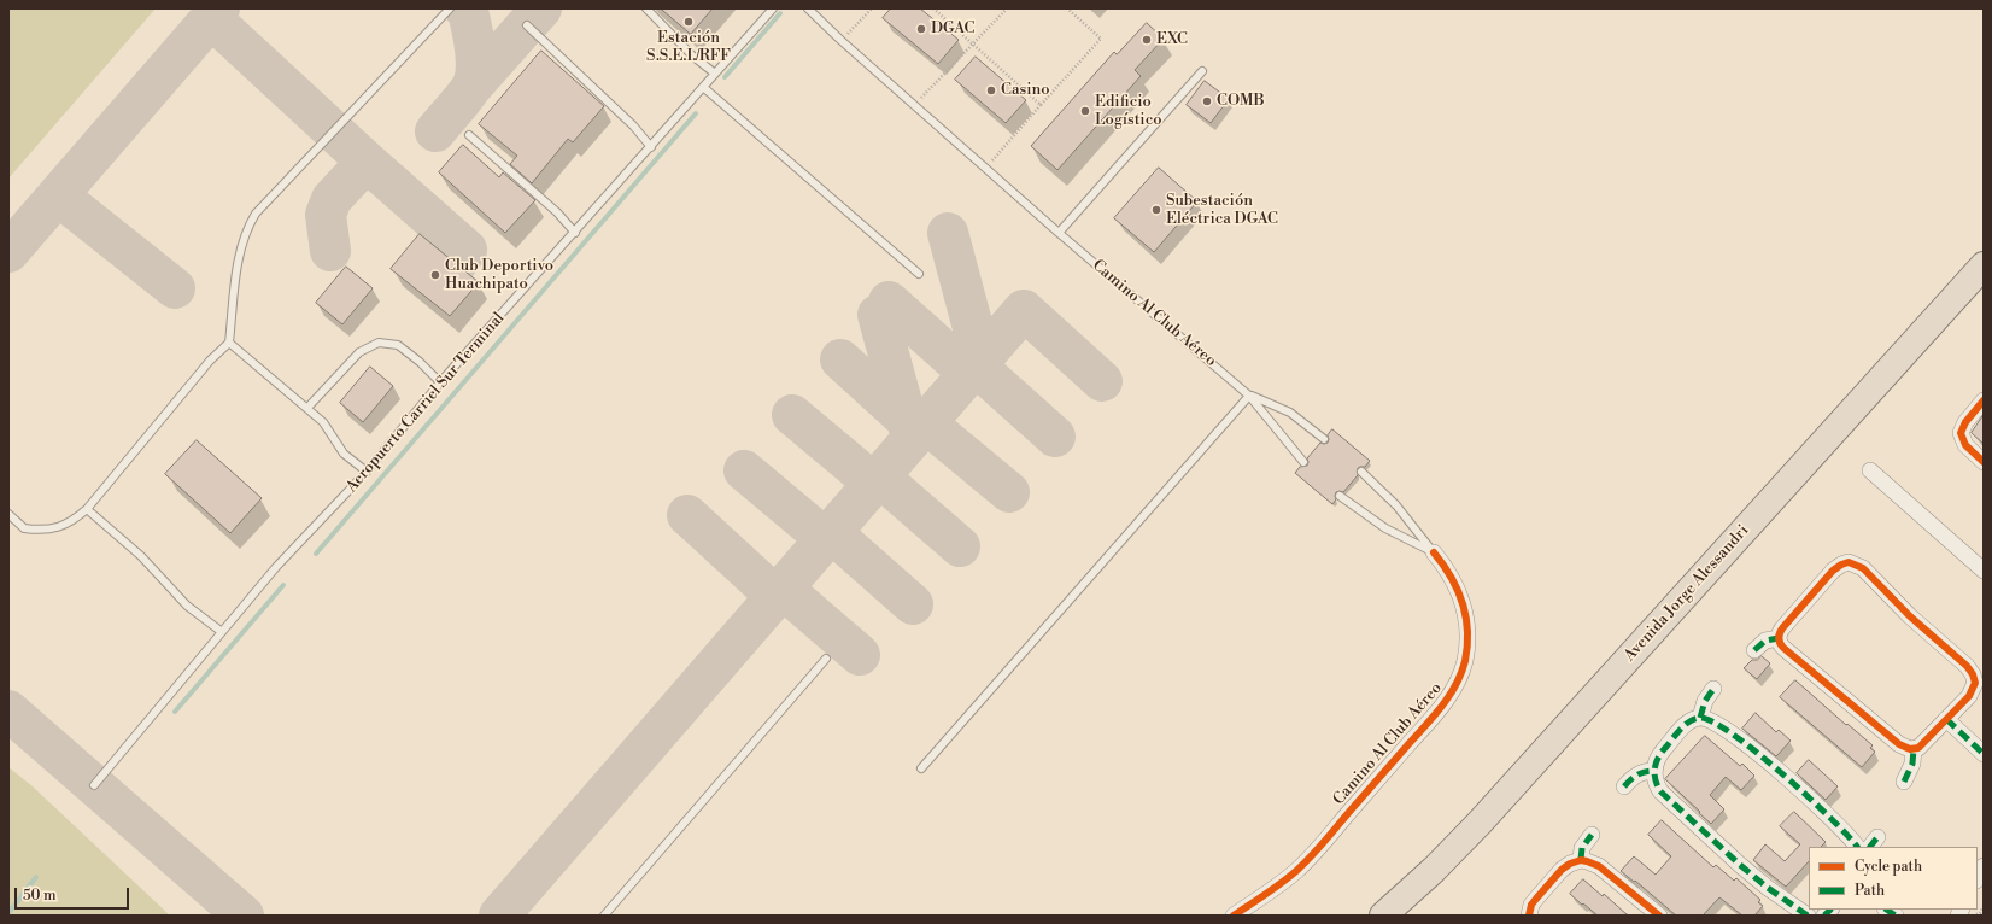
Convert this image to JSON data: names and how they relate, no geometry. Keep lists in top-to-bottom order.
{
  "streets": {
    "highway": ["Avenida Jorge Alessandri"],
    "street": ["Camino Al Club Aéreo"],
    "lane": ["Aeropuerto Carriel Sur Terminal"]
  },
  "places": [
    "Estación S.S.E.I./RFF",
    "DGAC",
    "EXC",
    "Casino",
    "COMB",
    "Edificio Logístico",
    "Subestación Eléctrica DGAC",
    "Club Deportivo Huachipato"
  ],
  "legend": ["Cycle path", "Path"],
  "scale_bar": "50 m"
}
